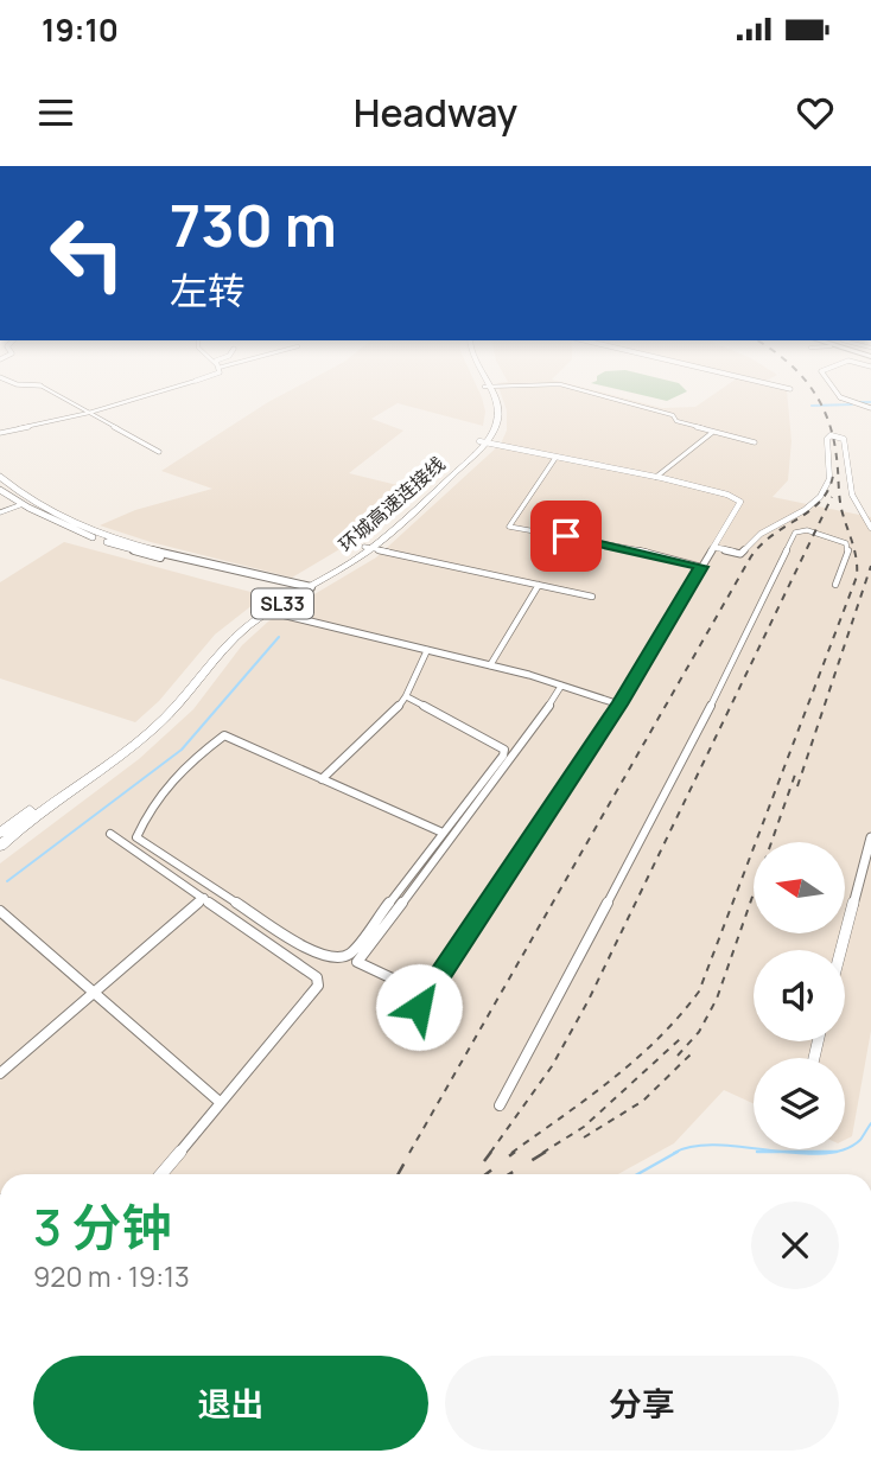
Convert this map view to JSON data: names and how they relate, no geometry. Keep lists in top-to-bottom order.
{
  "streets": {
    "main road": ["环城高速连接线", "SL33"]
  },
  "north": "left",
  "page": {
    "status": "19:10",
    "header": "Headway",
    "turn": ["730 m", "左转"],
    "heading": ["3 分钟", "920 m · 19:13"],
    "buttons": ["退出", "分享"]
  }
}
